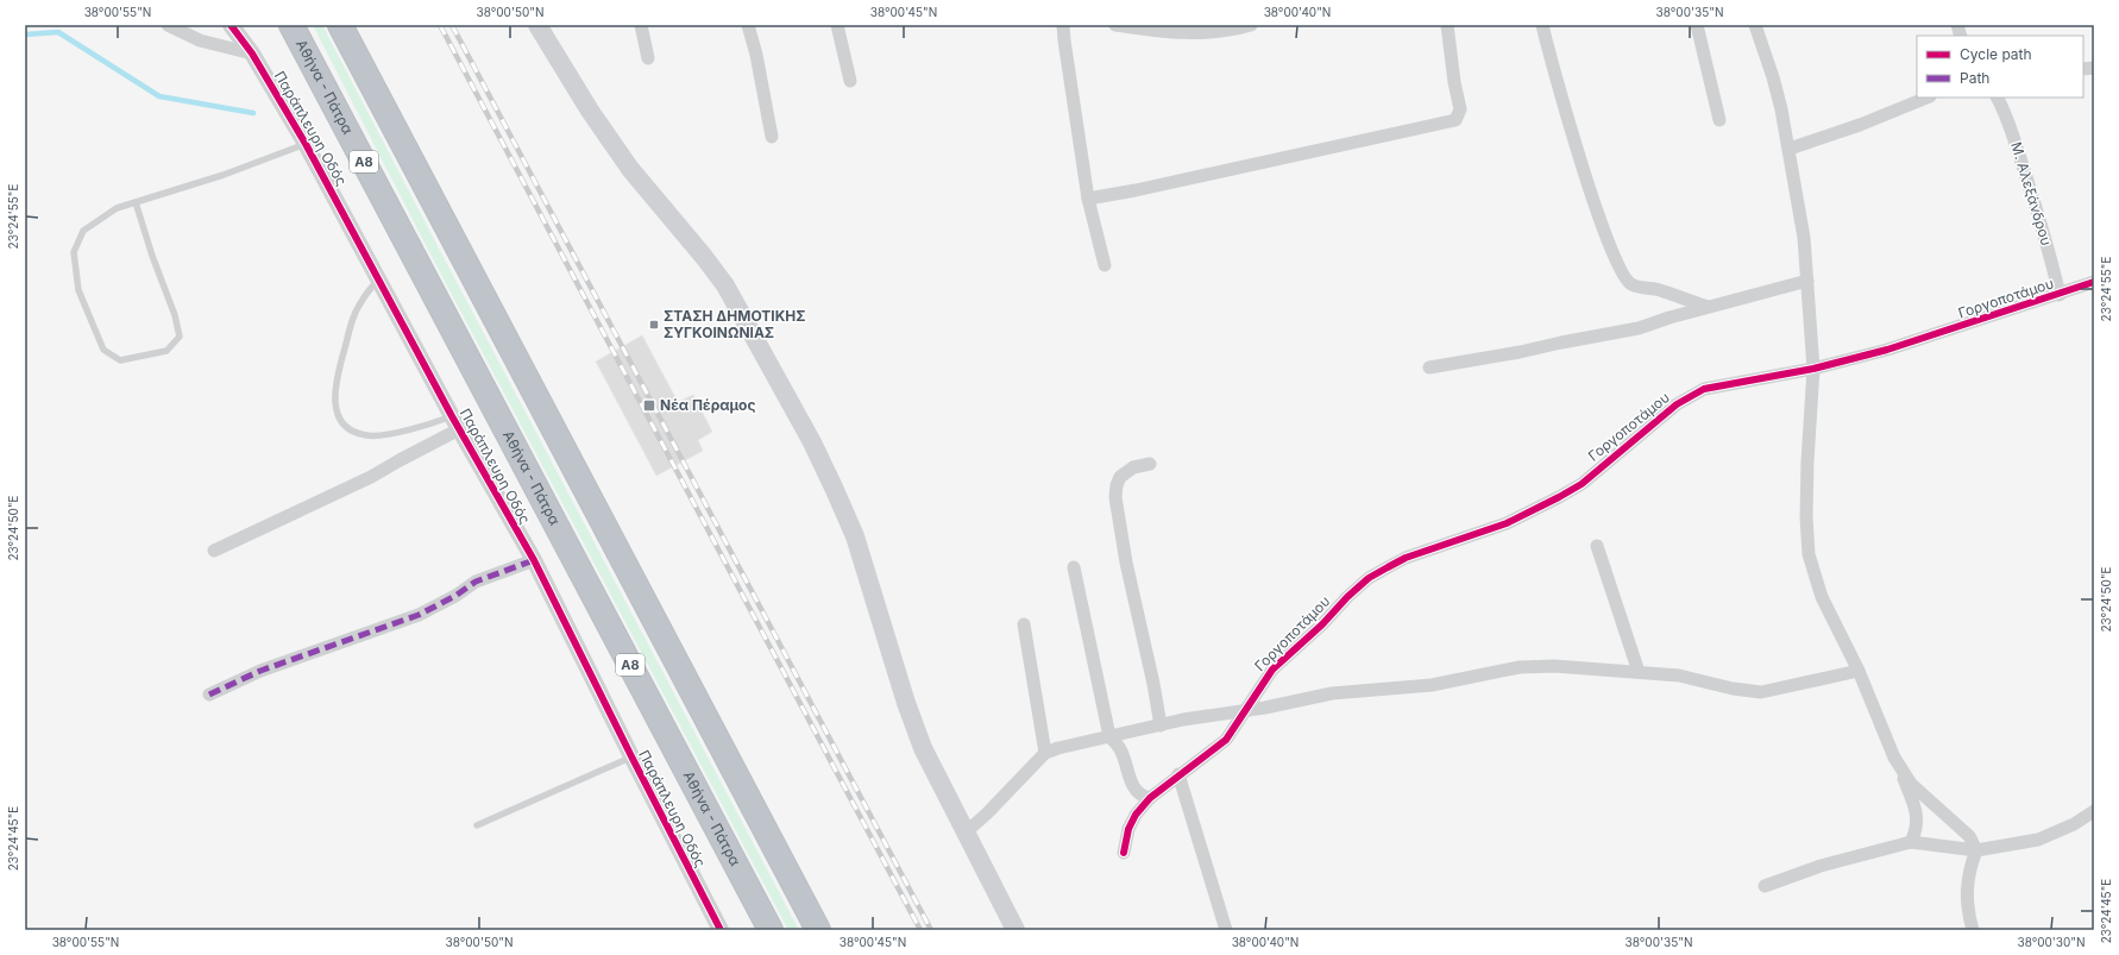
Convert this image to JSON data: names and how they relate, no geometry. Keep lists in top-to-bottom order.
{
  "streets": {
    "highway": ["Αθήνα - Πάτρα", "Α8"],
    "street": ["Παράπλευρη Οδός", "Μ. Αλεξάνδρου", "Γοργοποτάμου"]
  },
  "crossings": [
    ["Μ. Αλεξάνδρου", "Γοργοποτάμου"]
  ],
  "places": {
    "transit": ["ΣΤΑΣΗ ΔΗΜΟΤΙΚΗΣ ΣΥΓΚΟΙΝΩΝΙΑΣ", "Νέα Πέραμος"]
  },
  "legend": ["Cycle path", "Path"],
  "coordinates": [
    "38°00'55\"N",
    "38°00'50\"N",
    "38°00'45\"N",
    "38°00'40\"N",
    "38°00'35\"N",
    "23°24'55\"E",
    "23°24'50\"E",
    "23°24'45\"E",
    "38°00'30\"N"
  ]
}
